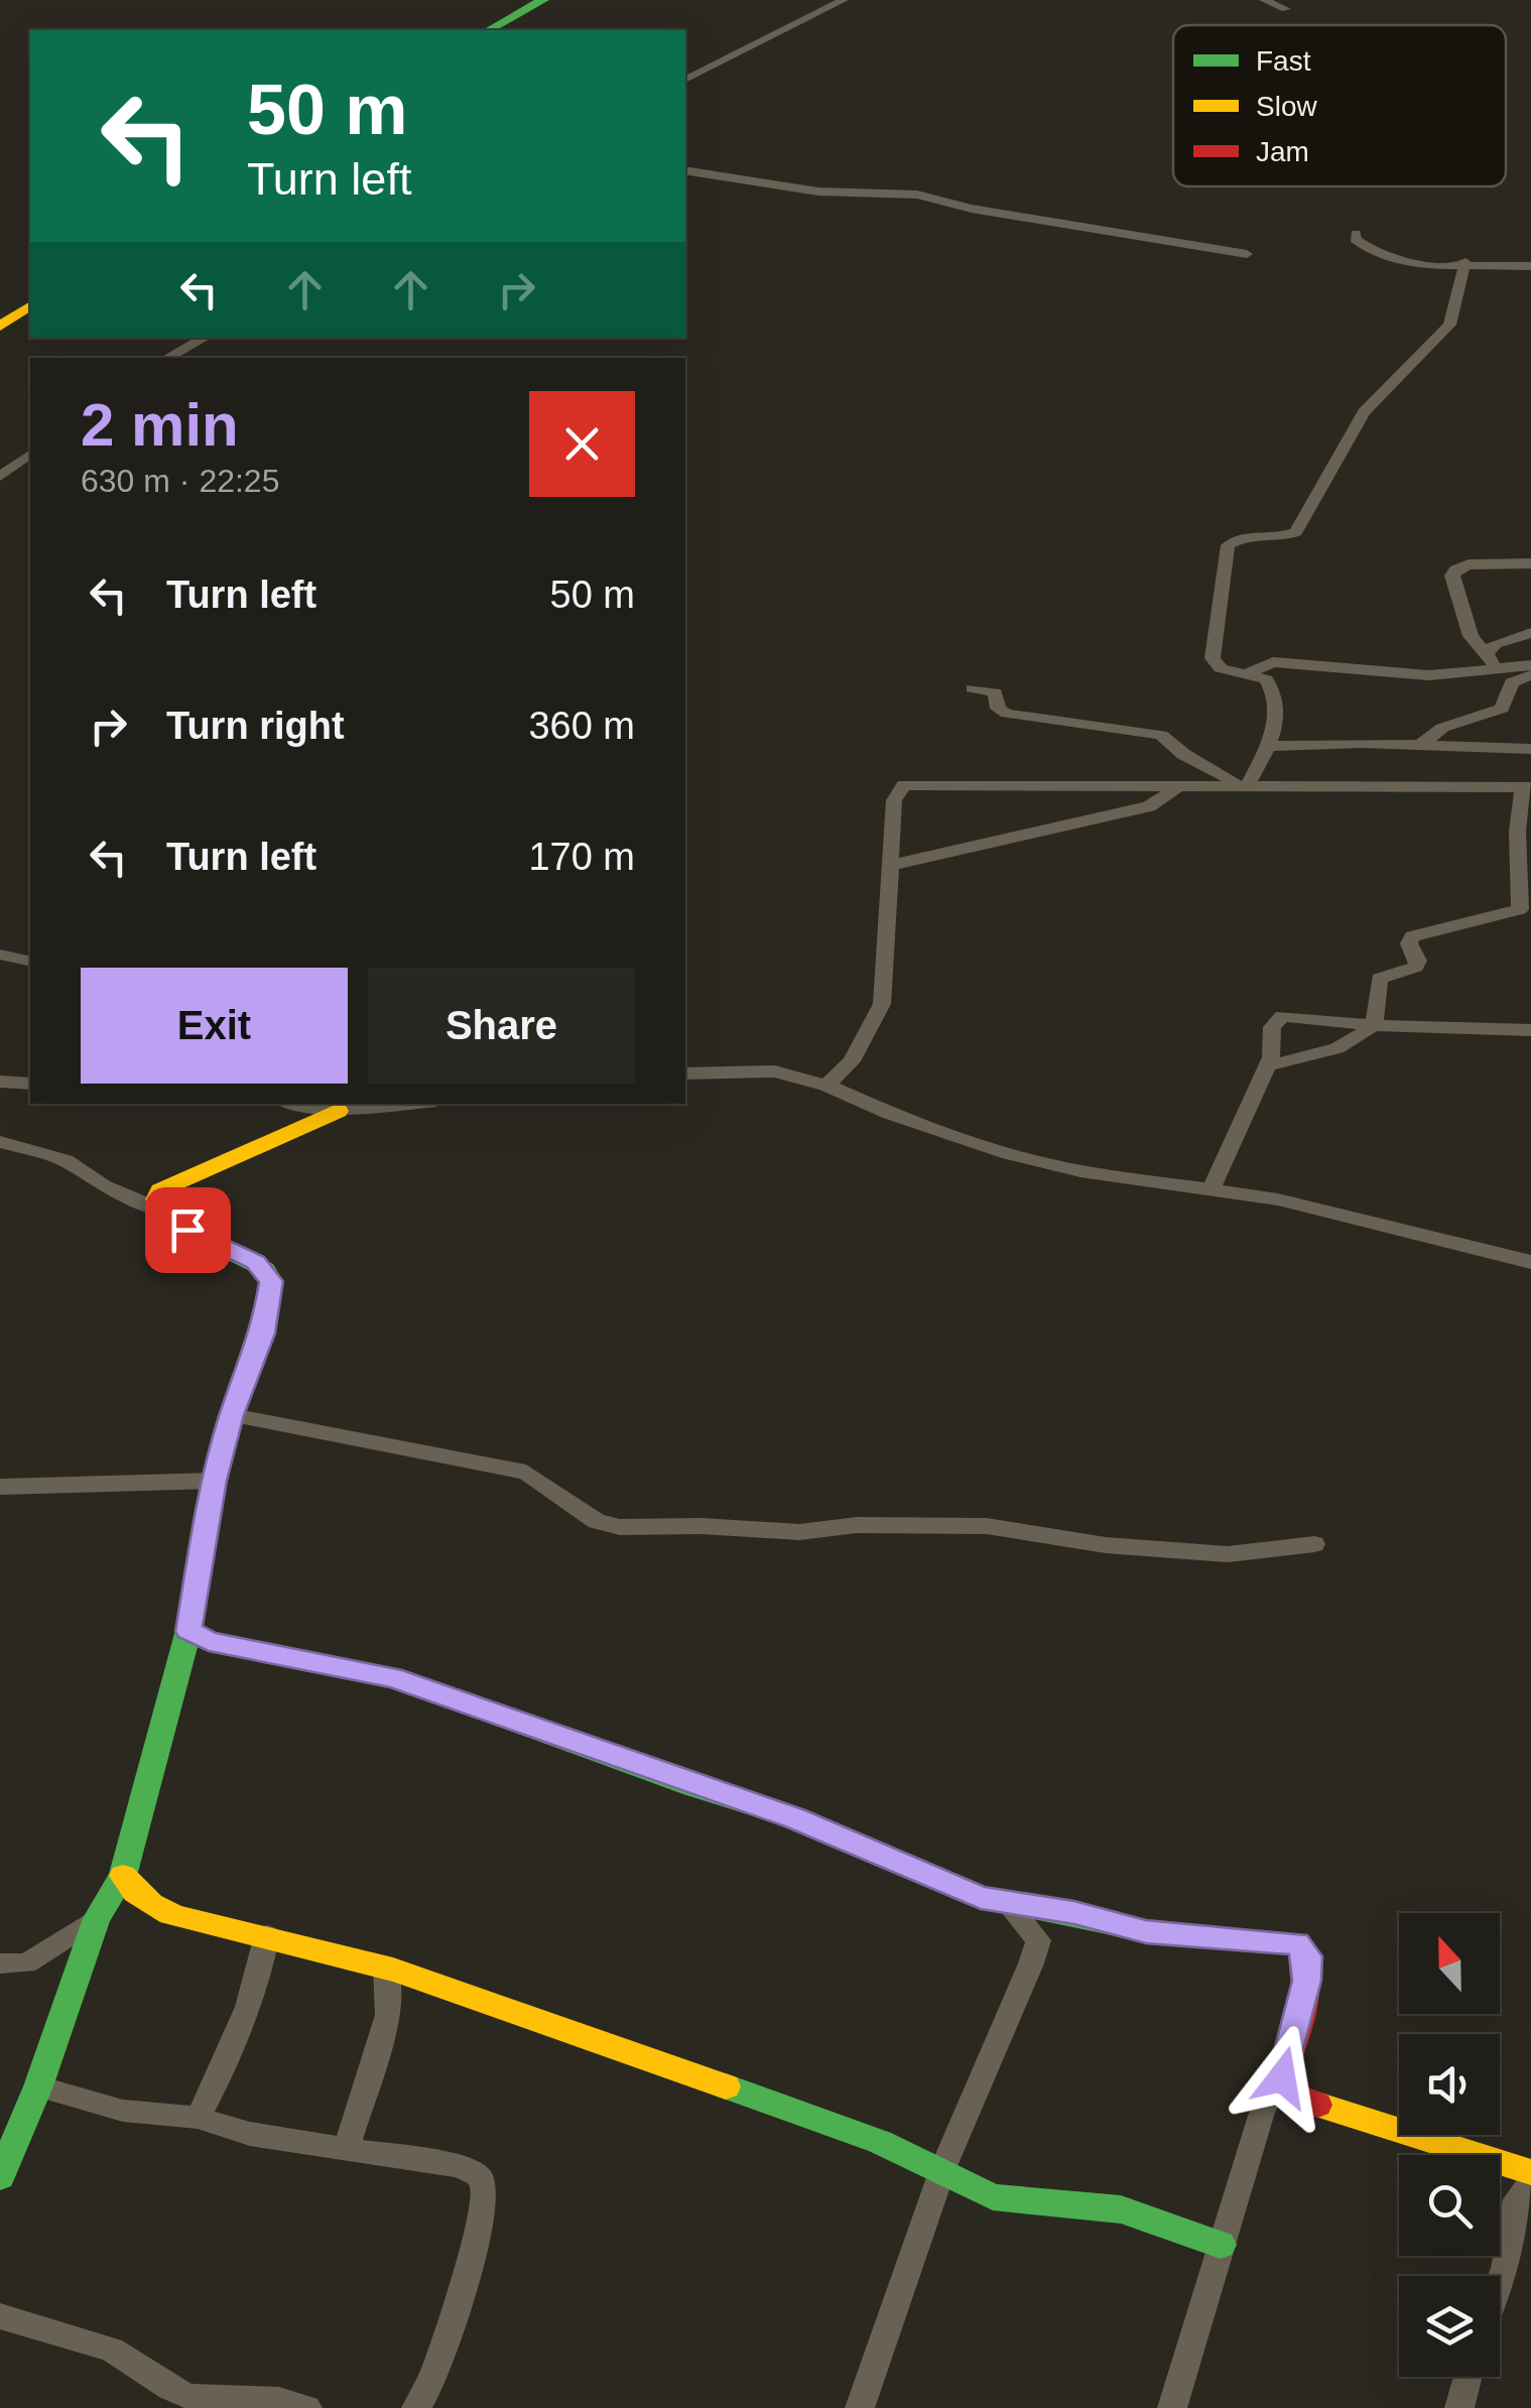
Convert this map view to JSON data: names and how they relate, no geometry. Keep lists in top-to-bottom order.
{
  "legend": ["Fast", "Slow", "Jam"],
  "north": "top",
  "page": {
    "turn": ["50 m", "Turn left"],
    "heading": ["2 min", "630 m · 22:25"],
    "list": [
      {
        "name": "Turn left",
        "value": "50 m"
      },
      {
        "name": "Turn right",
        "value": "360 m"
      },
      {
        "name": "Turn left",
        "value": "170 m"
      }
    ],
    "buttons": ["Exit", "Share"]
  }
}
